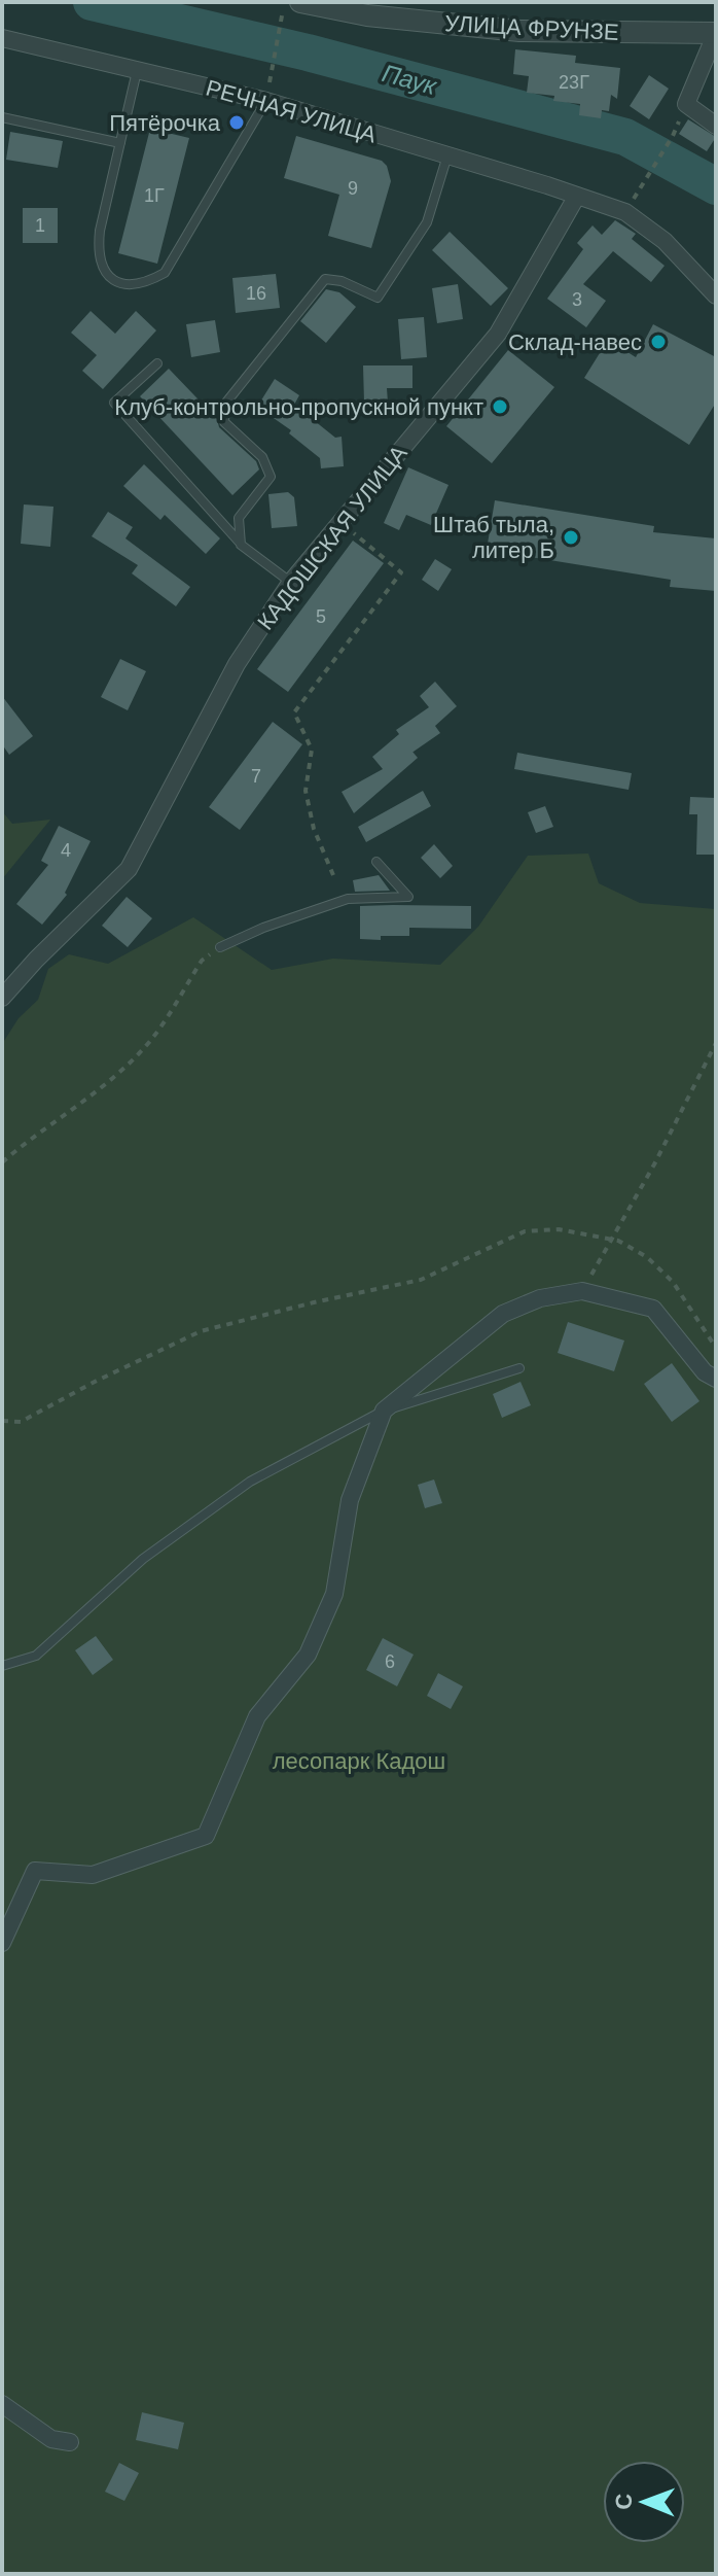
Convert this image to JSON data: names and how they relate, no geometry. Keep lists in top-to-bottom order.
{
  "streets": {
    "street": ["УЛИЦА ФРУНЗЕ", "РЕЧНАЯ УЛИЦА", "КАДОШСКАЯ УЛИЦА"]
  },
  "crossings": [
    ["РЕЧНАЯ УЛИЦА", "КАДОШСКАЯ УЛИЦА"]
  ],
  "water": ["Паук"],
  "parks": ["лесопарк Кадош"],
  "places": [
    "Пятёрочка",
    "Склад-навес",
    "Клуб-контрольно-пропускной пункт",
    "Штаб тыла, литер Б"
  ],
  "house_numbers": [
    "23Г",
    "9",
    "1Г",
    "1",
    "16",
    "3",
    "5",
    "7",
    "4",
    "6"
  ],
  "north": "left"
}
